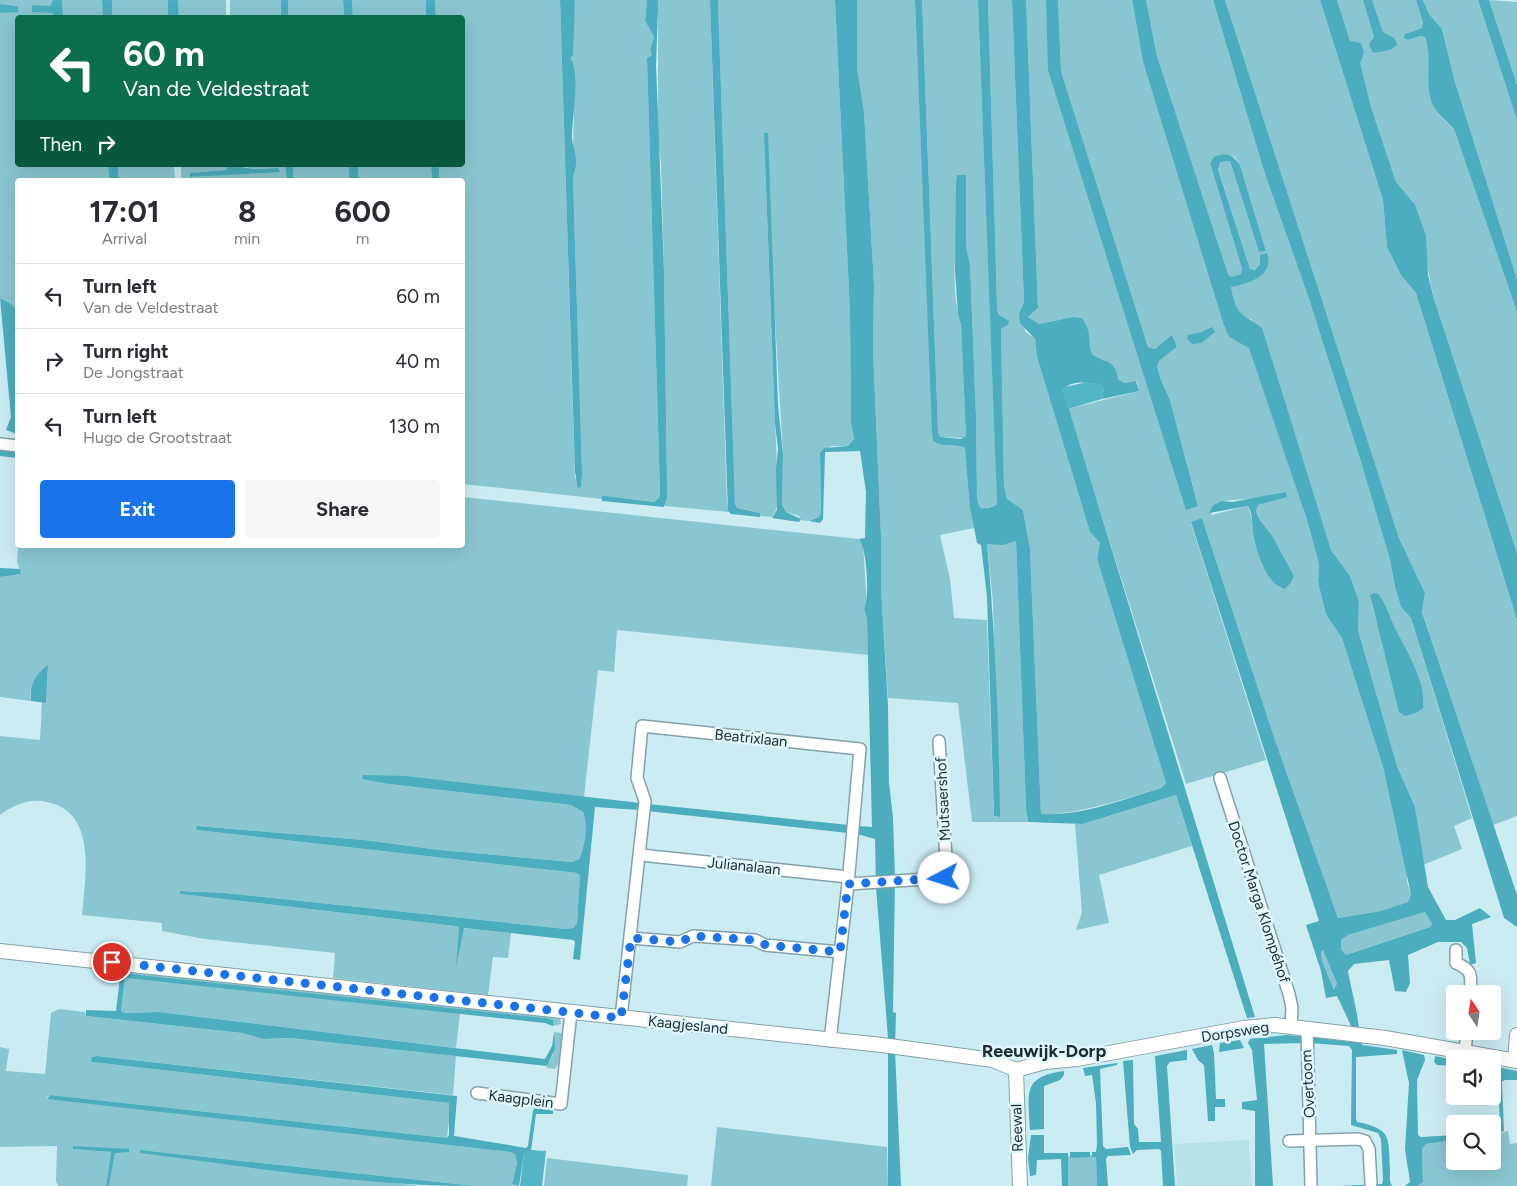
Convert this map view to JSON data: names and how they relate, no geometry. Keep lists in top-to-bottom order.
{
  "streets": {
    "street": [
      "Beatrixlaan",
      "Mutsaershof",
      "Julianalaan",
      "Doctor Marga Klompéhof",
      "Kaagjesland",
      "Dorpsweg",
      "Overtoom",
      "Kaagplein",
      "Reewal"
    ]
  },
  "crossings": [
    ["Beatrixlaan", "Mutsaershof"],
    ["Beatrixlaan", "Julianalaan"],
    ["Mutsaershof", "Julianalaan"],
    ["Doctor Marga Klompéhof", "Dorpsweg"],
    ["Kaagjesland", "Dorpsweg"],
    ["Kaagjesland", "Kaagplein"],
    ["Kaagjesland", "Reewal"],
    ["Dorpsweg", "Overtoom"],
    ["Dorpsweg", "Reewal"]
  ],
  "districts": ["Reeuwijk-Dorp"],
  "north": "top",
  "page": {
    "turn": ["60 m", "Van de Veldestraat"],
    "then": "Then",
    "eta": [
      "17:01",
      "Arrival",
      "8",
      "min",
      "600",
      "m"
    ],
    "list": [
      {
        "name": "Turn left",
        "note": "Van de Veldestraat",
        "value": "60 m"
      },
      {
        "name": "Turn right",
        "note": "De Jongstraat",
        "value": "40 m"
      },
      {
        "name": "Turn left",
        "note": "Hugo de Grootstraat",
        "value": "130 m"
      }
    ],
    "buttons": ["Exit", "Share"]
  }
}
